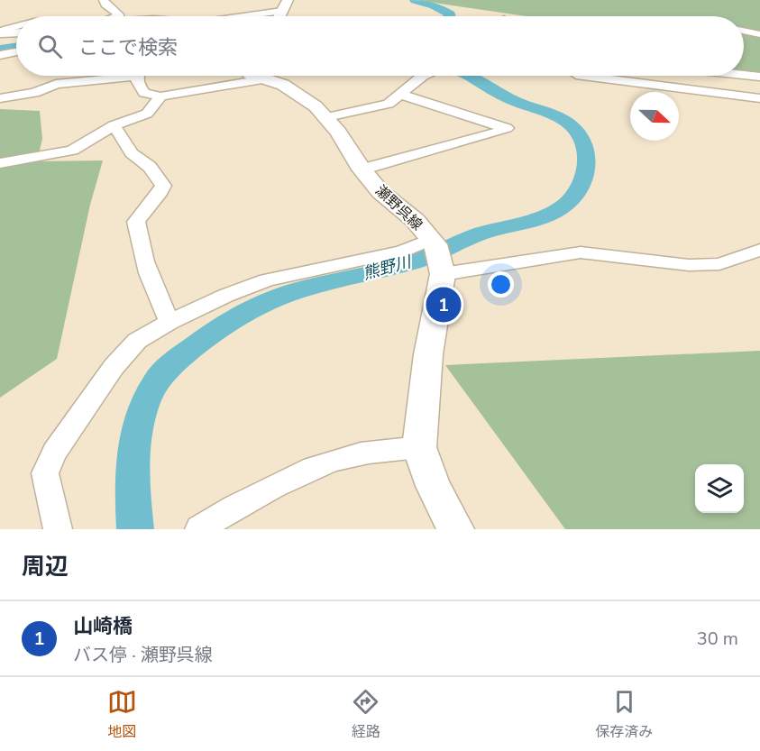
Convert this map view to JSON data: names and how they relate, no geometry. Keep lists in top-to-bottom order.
{
  "streets": {
    "main road": ["瀬野呉線"]
  },
  "water": ["熊野川"],
  "north": "right",
  "page": {
    "search": "ここで検索",
    "pins": "1",
    "heading": "周辺",
    "list": [
      {
        "mark": "1",
        "name": "山崎橋",
        "note": "バス停 · 瀬野呉線",
        "value": "30 m"
      }
    ],
    "nav": ["地図", "経路", "保存済み"]
  }
}
